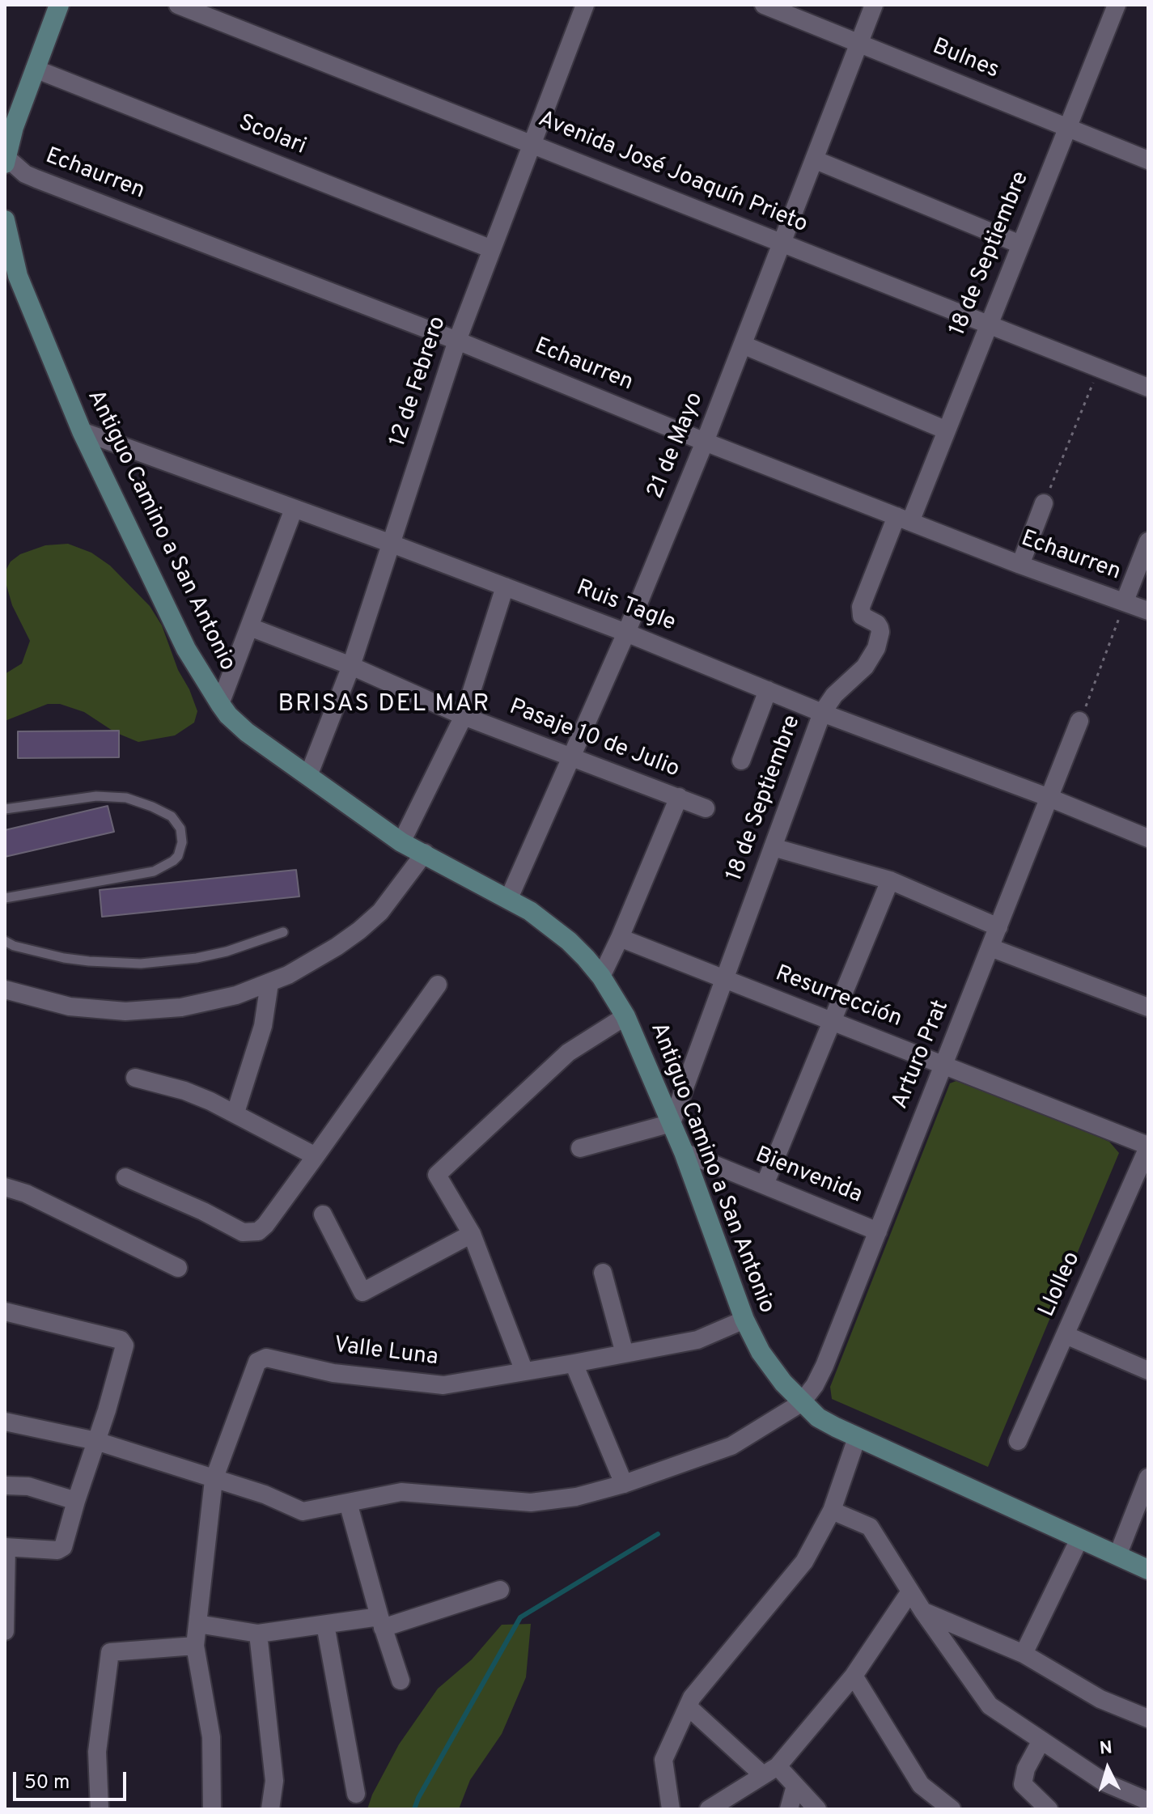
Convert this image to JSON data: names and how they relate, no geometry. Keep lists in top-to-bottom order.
{
  "streets": {
    "street": [
      "Bulnes",
      "Scolari",
      "Avenida José Joaquín Prieto",
      "Echaurren",
      "18 de Septiembre",
      "12 de Febrero",
      "21 de Mayo",
      "Antiguo Camino a San Antonio",
      "Ruis Tagle",
      "Pasaje 10 de Julio",
      "Resurrección",
      "Arturo Prat",
      "Bienvenida",
      "Llolleo",
      "Valle Luna"
    ]
  },
  "crossings": [
    ["Bulnes", "18 de Septiembre"],
    ["Bulnes", "21 de Mayo"],
    ["Scolari", "12 de Febrero"],
    ["Avenida José Joaquín Prieto", "18 de Septiembre"],
    ["Avenida José Joaquín Prieto", "12 de Febrero"],
    ["Avenida José Joaquín Prieto", "21 de Mayo"],
    ["Echaurren", "18 de Septiembre"],
    ["Echaurren", "12 de Febrero"],
    ["Echaurren", "21 de Mayo"],
    ["18 de Septiembre", "Antiguo Camino a San Antonio"],
    ["18 de Septiembre", "Ruis Tagle"],
    ["18 de Septiembre", "Resurrección"],
    ["12 de Febrero", "Antiguo Camino a San Antonio"],
    ["12 de Febrero", "Ruis Tagle"],
    ["12 de Febrero", "Pasaje 10 de Julio"],
    ["21 de Mayo", "Antiguo Camino a San Antonio"],
    ["21 de Mayo", "Ruis Tagle"],
    ["21 de Mayo", "Pasaje 10 de Julio"],
    ["Antiguo Camino a San Antonio", "Ruis Tagle"],
    ["Antiguo Camino a San Antonio", "Arturo Prat"],
    ["Antiguo Camino a San Antonio", "Bienvenida"],
    ["Antiguo Camino a San Antonio", "Valle Luna"],
    ["Ruis Tagle", "Arturo Prat"],
    ["Resurrección", "Arturo Prat"],
    ["Resurrección", "Llolleo"],
    ["Arturo Prat", "Bienvenida"]
  ],
  "districts": ["BRISAS DEL MAR"],
  "scale_bar": "50 m",
  "north": "top"
}
